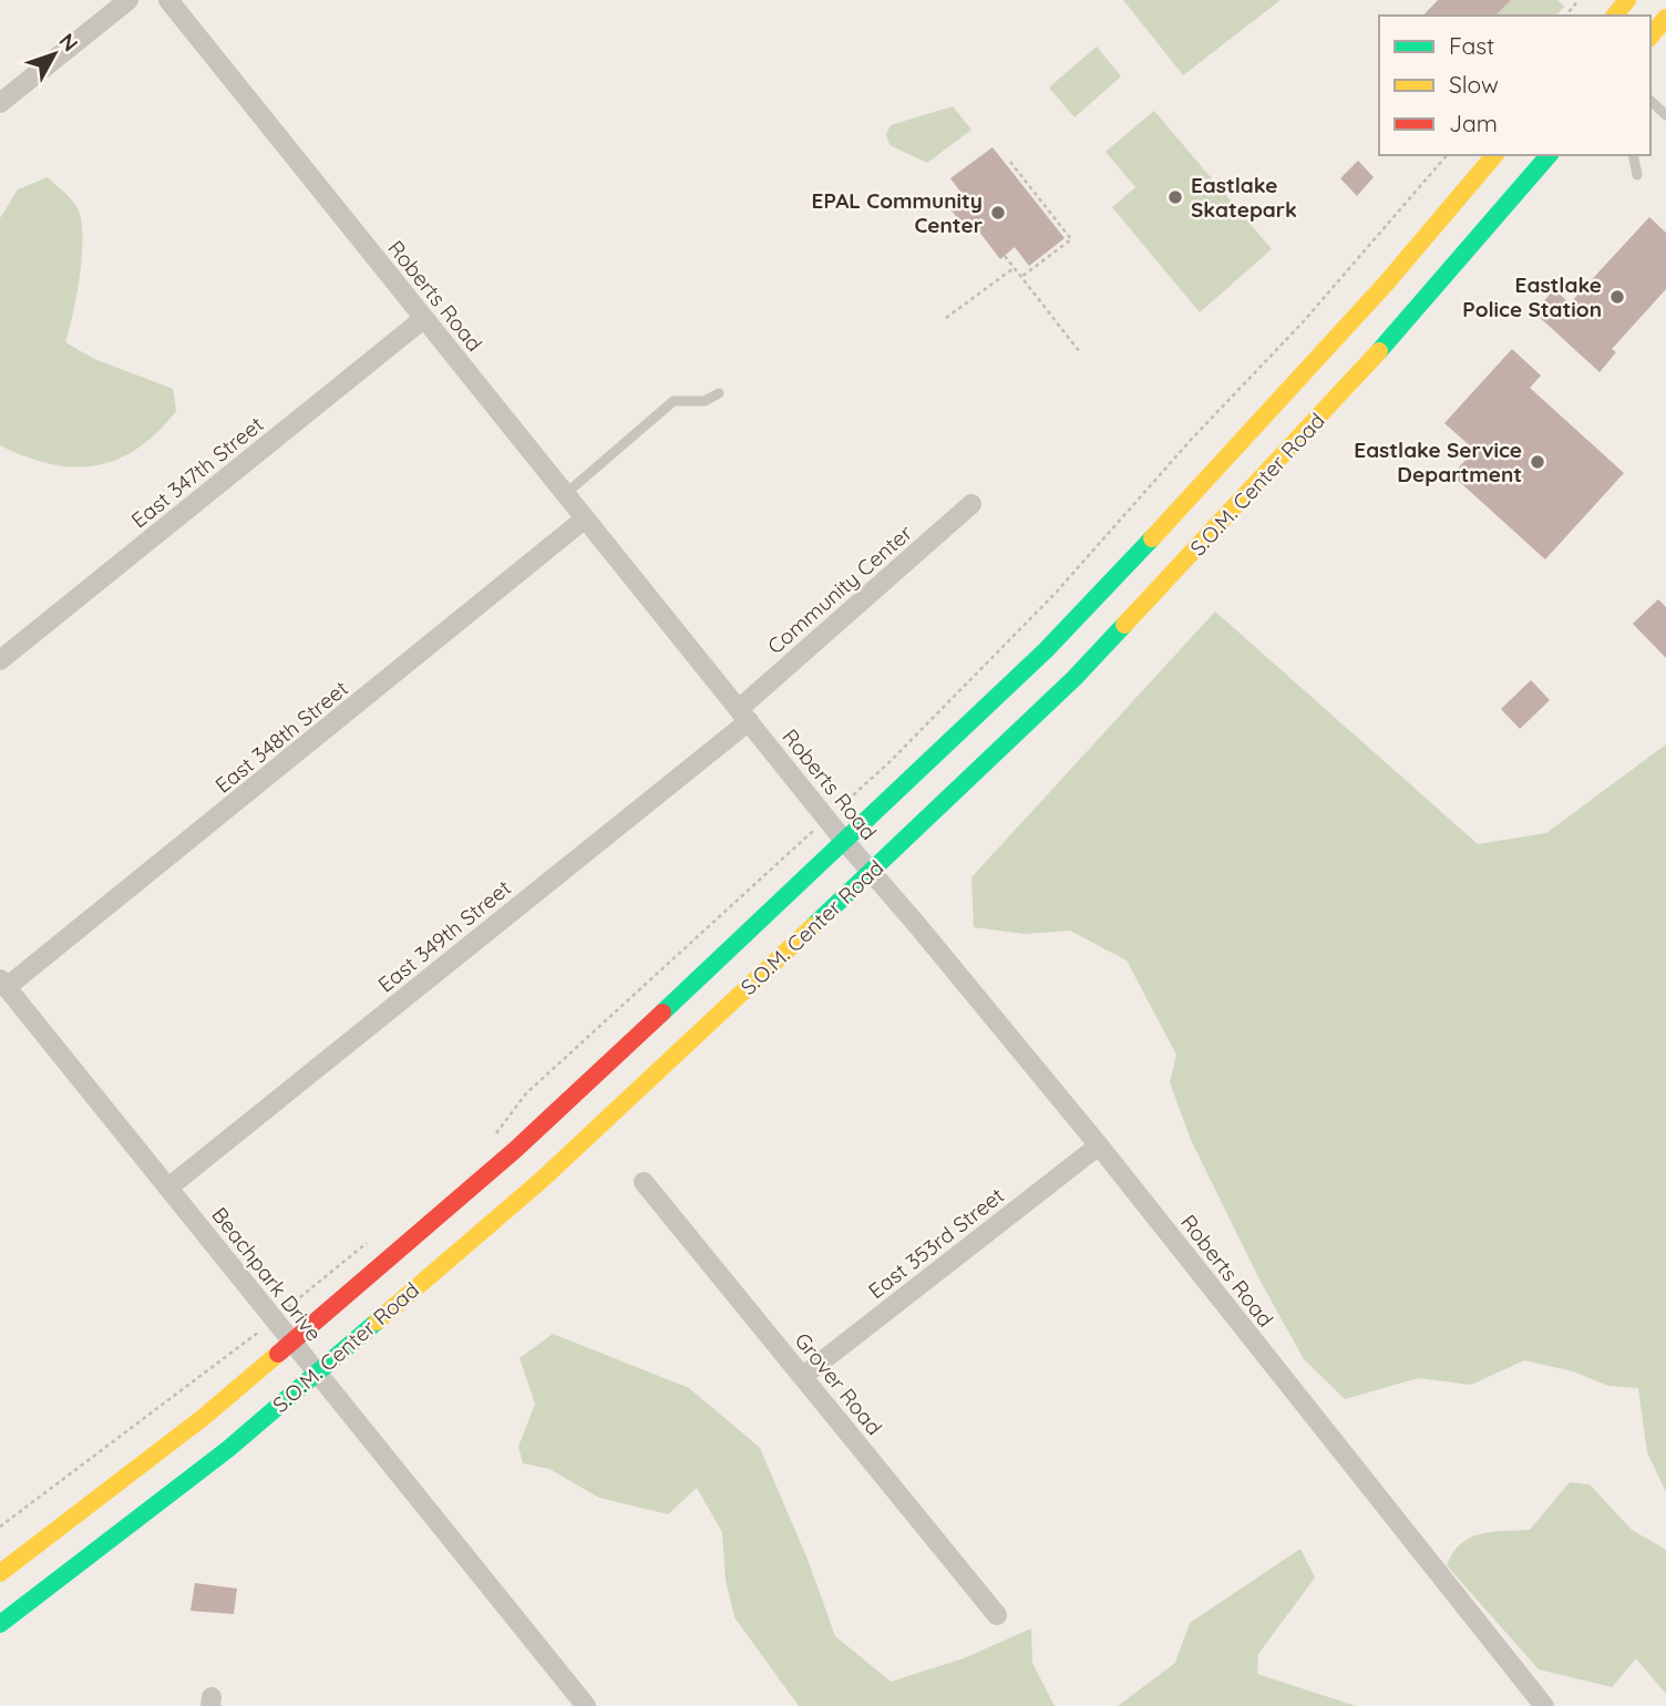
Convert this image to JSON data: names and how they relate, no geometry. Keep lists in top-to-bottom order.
{
  "streets": {
    "main road": ["S.O.M. Center Road"],
    "street": [
      "Roberts Road",
      "East 347th Street",
      "Community Center",
      "East 348th Street",
      "East 349th Street",
      "East 353rd Street",
      "Beachpark Drive",
      "Grover Road"
    ]
  },
  "crossings": [
    ["Roberts Road", "East 347th Street"],
    ["Roberts Road", "S.O.M. Center Road"],
    ["Roberts Road", "Community Center"],
    ["Roberts Road", "East 348th Street"],
    ["Roberts Road", "East 349th Street"],
    ["Roberts Road", "East 353rd Street"],
    ["S.O.M. Center Road", "Beachpark Drive"],
    ["Community Center", "East 349th Street"],
    ["East 348th Street", "Beachpark Drive"],
    ["East 349th Street", "Beachpark Drive"],
    ["East 353rd Street", "Grover Road"]
  ],
  "places": [
    "Eastlake Skatepark",
    "EPAL Community Center",
    "Eastlake Police Station",
    "Eastlake Service Department"
  ],
  "legend": ["Fast", "Slow", "Jam"],
  "north": "top right"
}
